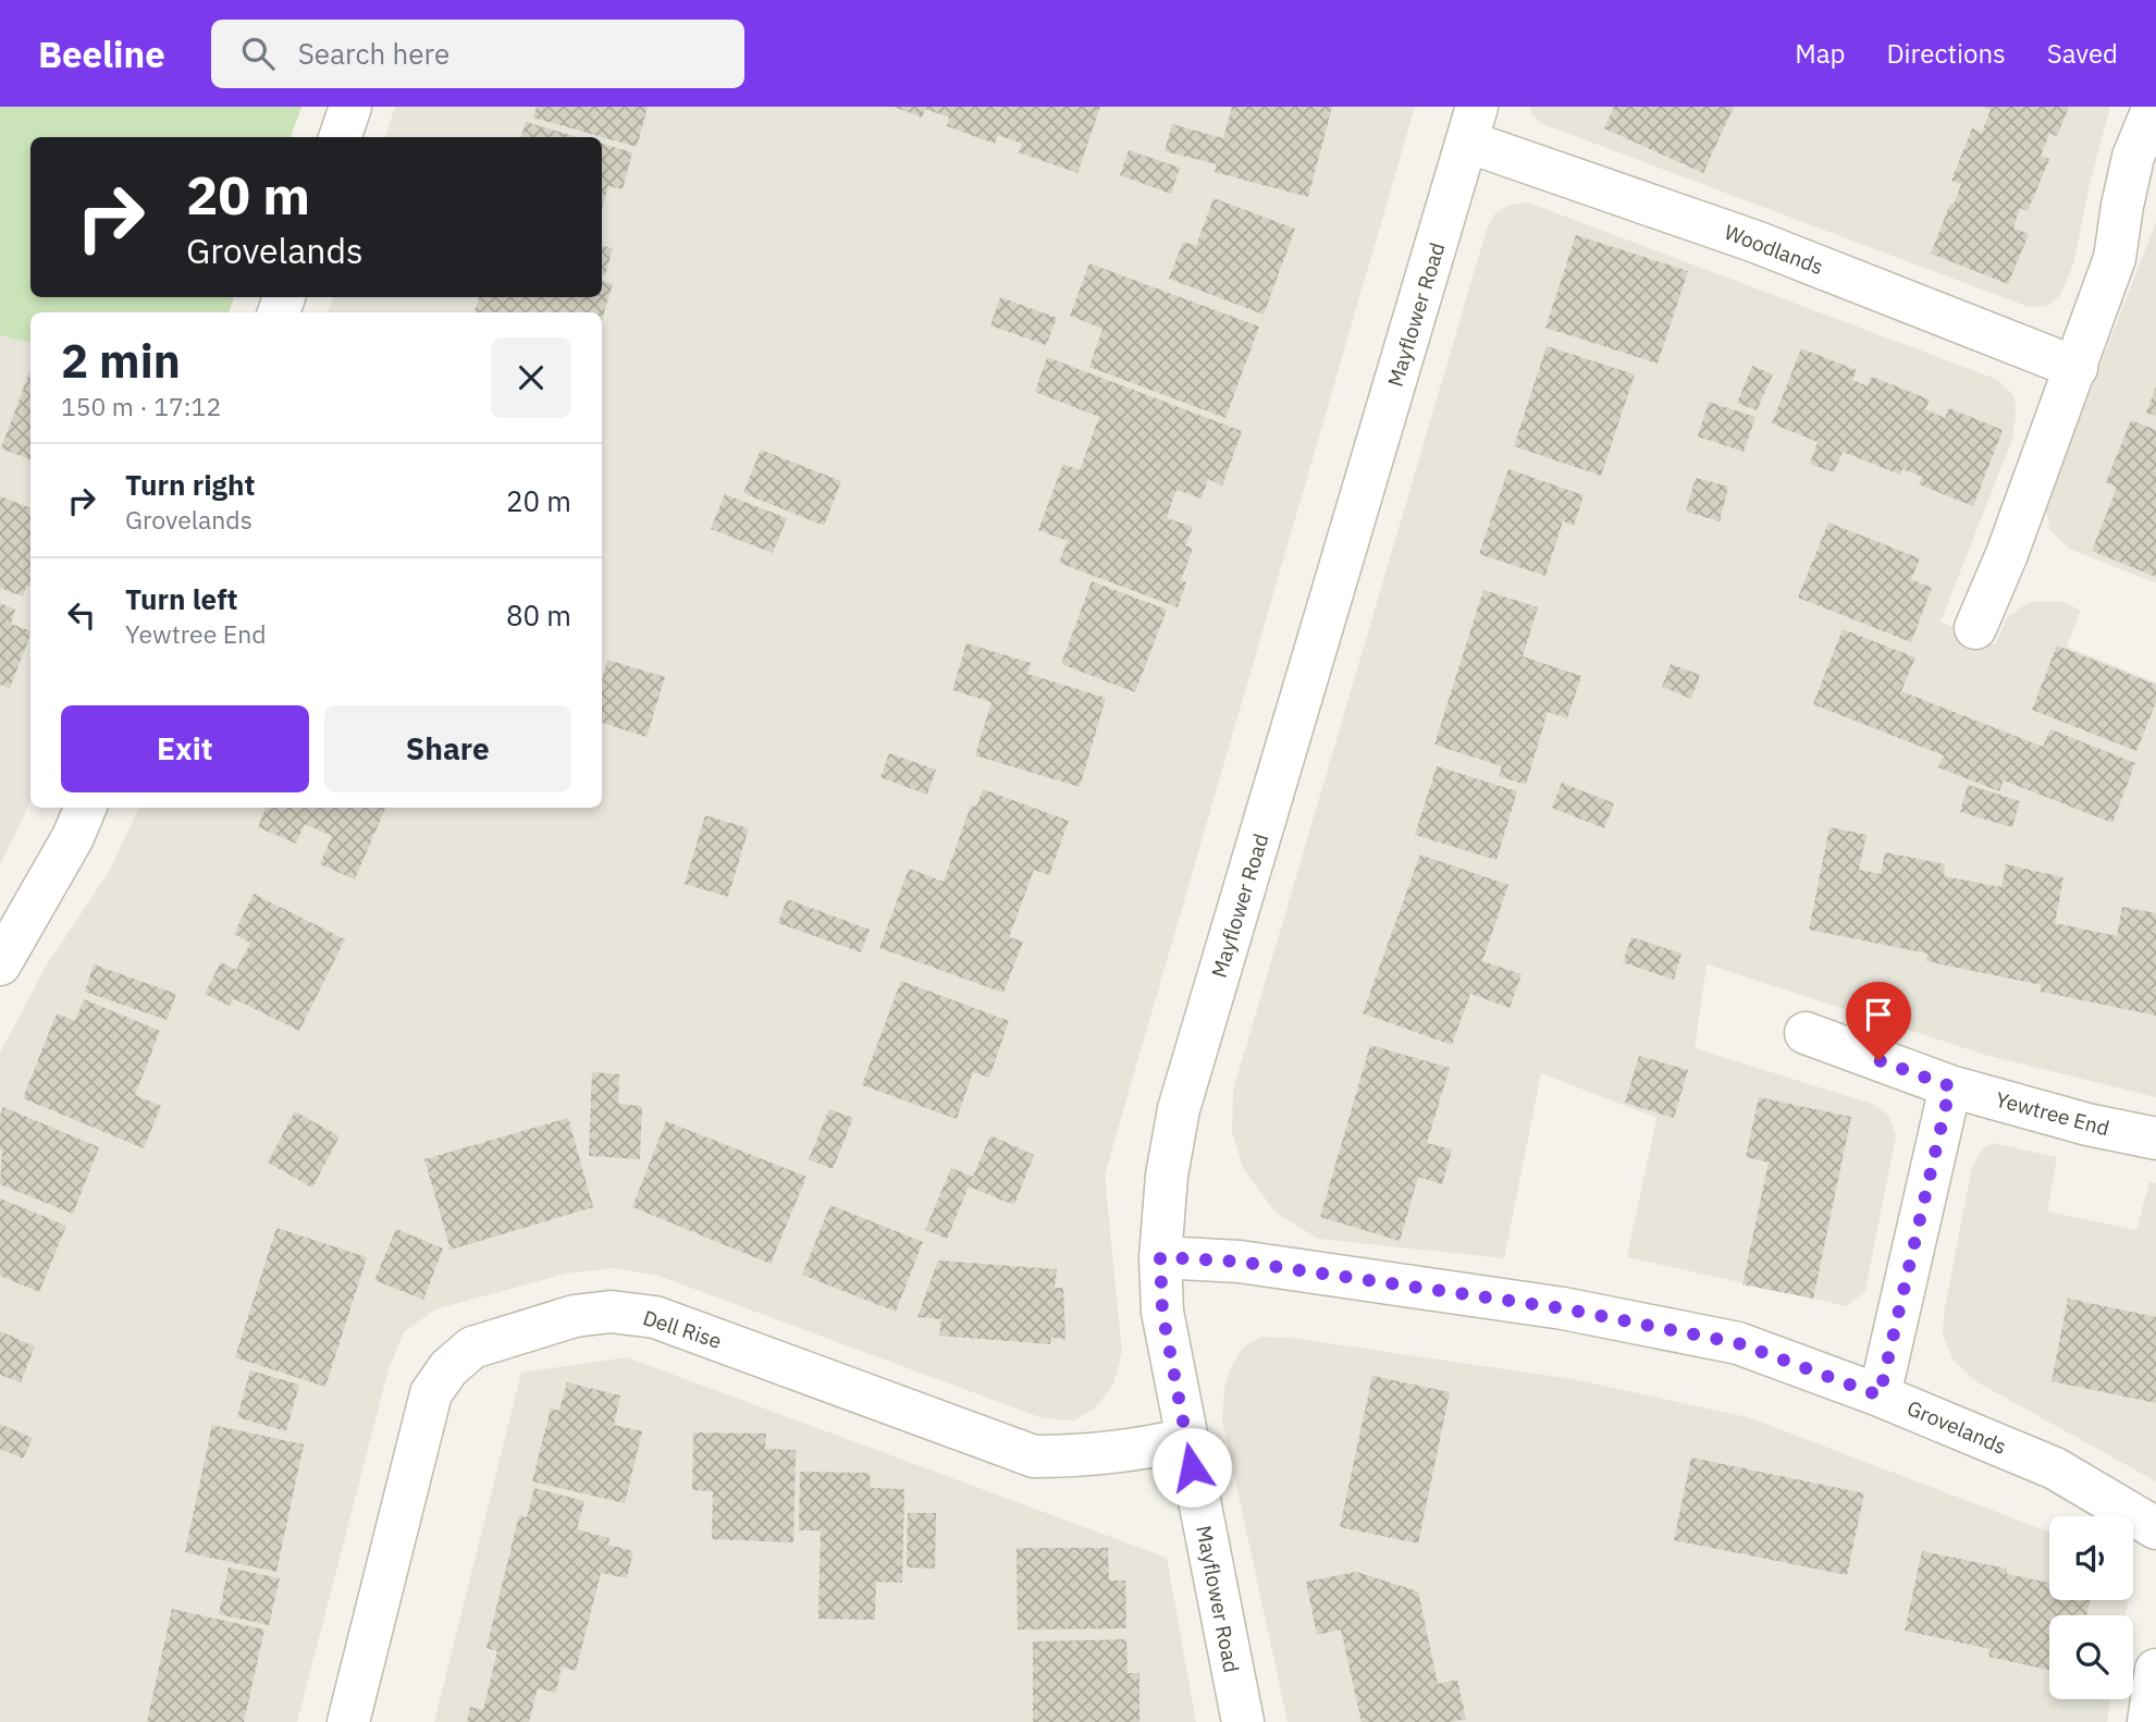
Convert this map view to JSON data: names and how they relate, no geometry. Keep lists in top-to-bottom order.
{
  "streets": {
    "street": [
      "Woodlands",
      "Mayflower Road",
      "Yewtree End",
      "Dell Rise",
      "Grovelands"
    ]
  },
  "crossings": [
    ["Woodlands", "Mayflower Road"],
    ["Mayflower Road", "Dell Rise"],
    ["Mayflower Road", "Grovelands"]
  ],
  "page": {
    "header": "Beeline",
    "search": "Search here",
    "nav": ["Map", "Directions", "Saved"],
    "turn": ["20 m", "Grovelands"],
    "heading": ["2 min", "150 m · 17:12"],
    "list": [
      {
        "name": "Turn right",
        "note": "Grovelands",
        "value": "20 m"
      },
      {
        "name": "Turn left",
        "note": "Yewtree End",
        "value": "80 m"
      }
    ],
    "buttons": ["Exit", "Share"]
  }
}
